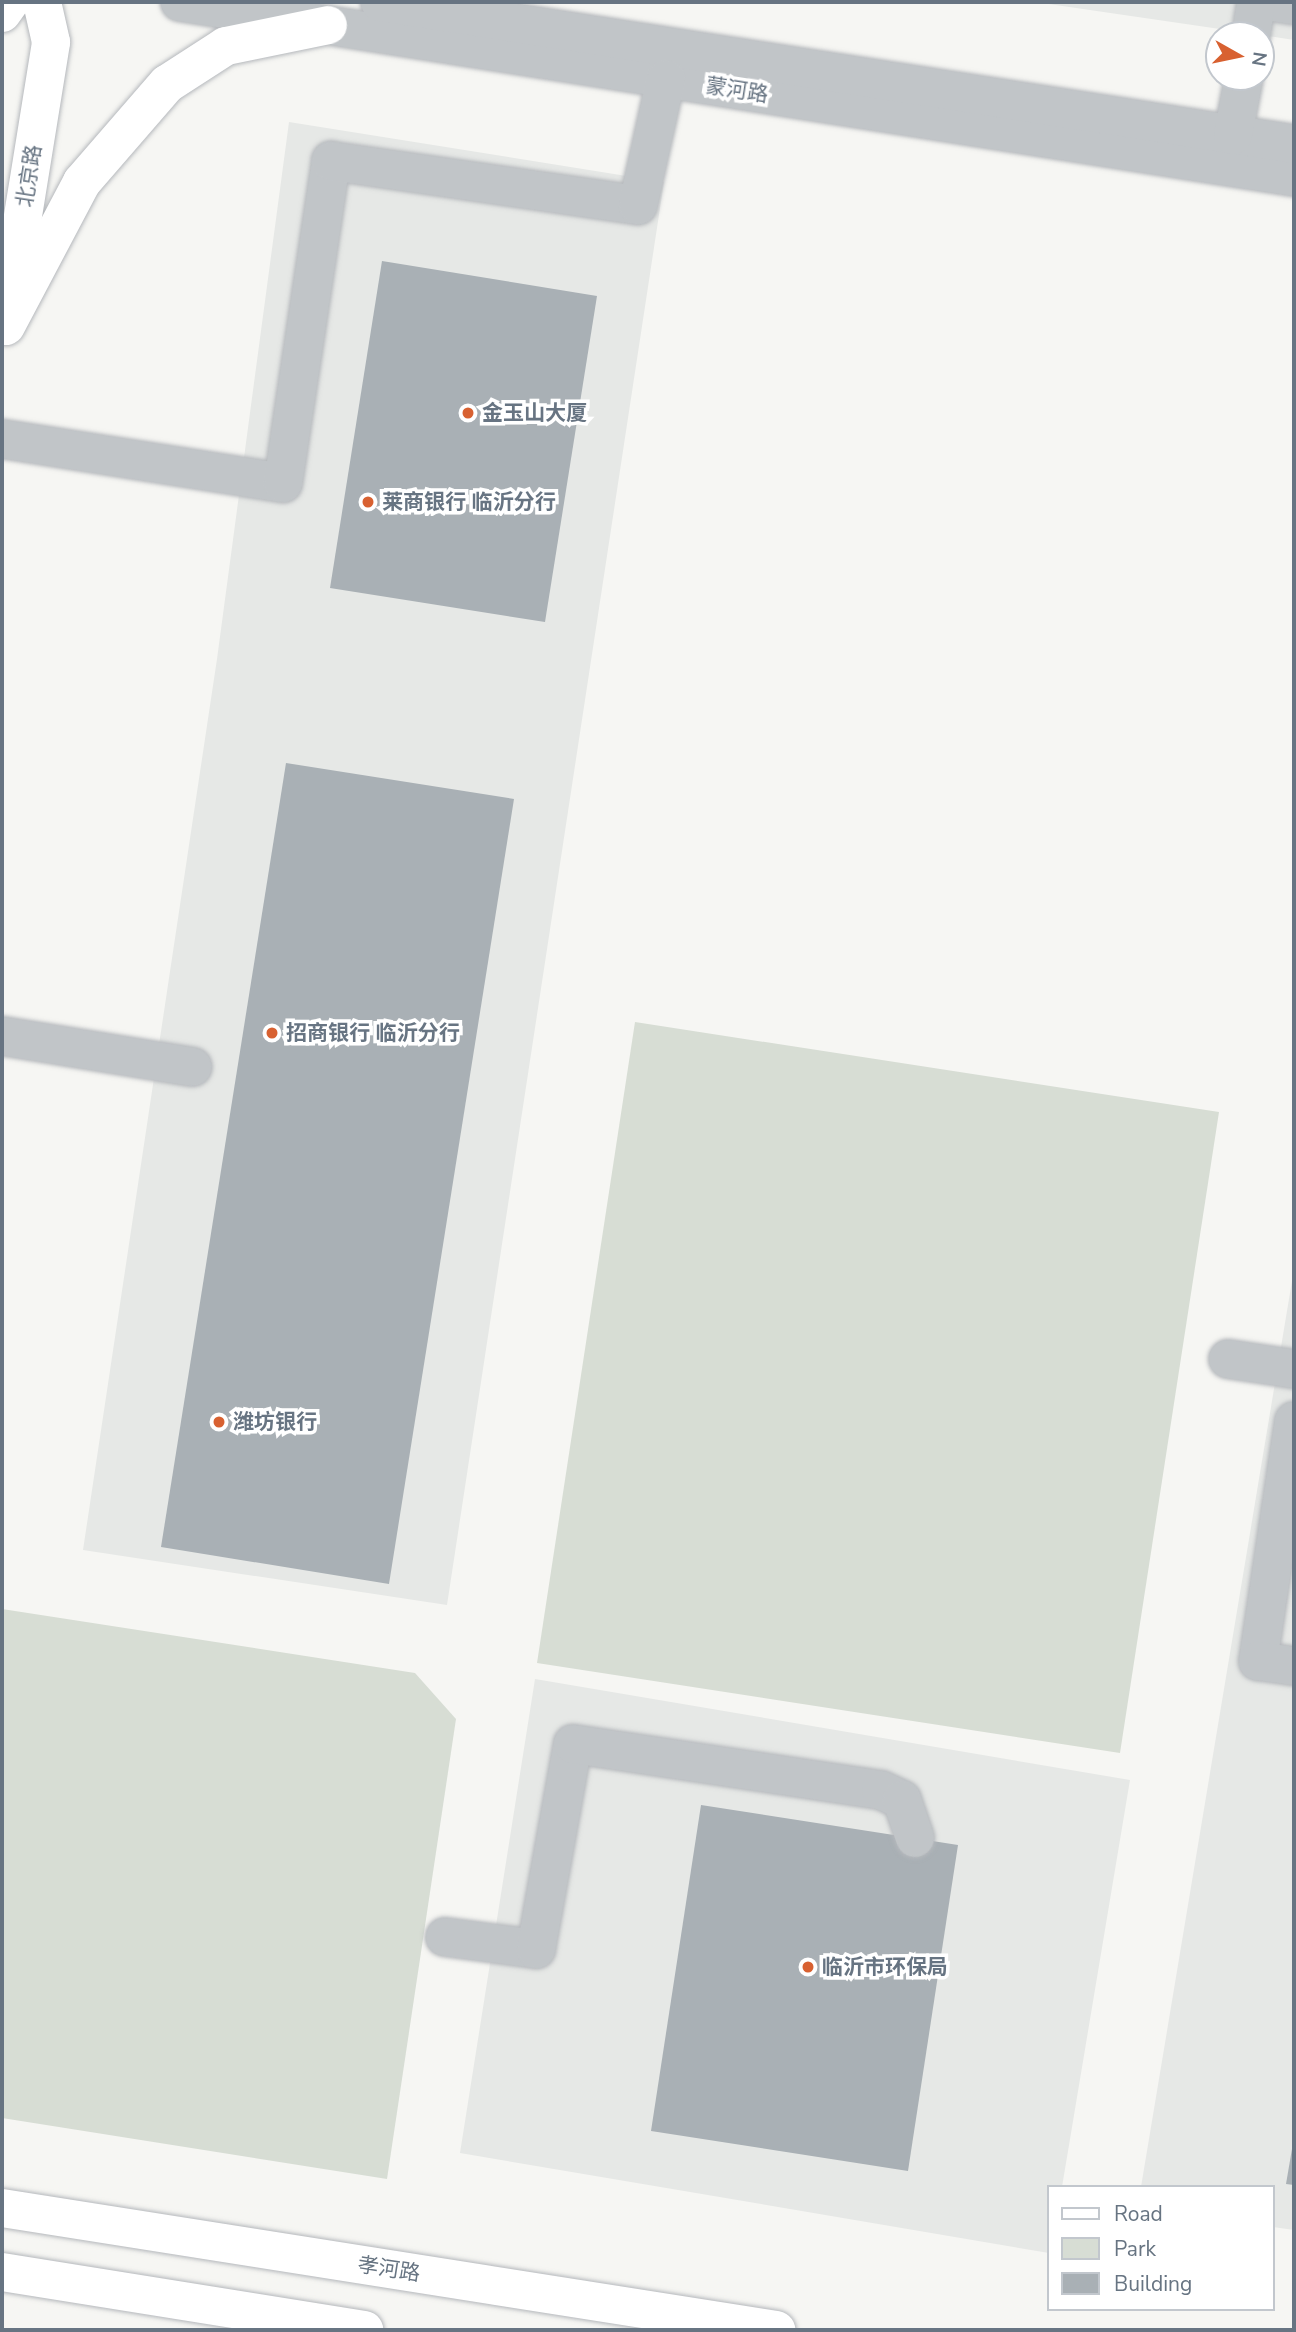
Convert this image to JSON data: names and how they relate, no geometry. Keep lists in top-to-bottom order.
{
  "streets": {
    "main road": ["北京路", "孝河路"],
    "street": ["蒙河路"]
  },
  "places": [
    "金玉山大厦",
    "莱商银行 临沂分行",
    "招商银行 临沂分行",
    "潍坊银行",
    "临沂市环保局"
  ],
  "legend": ["Road", "Park", "Building"],
  "north": "right"
}
